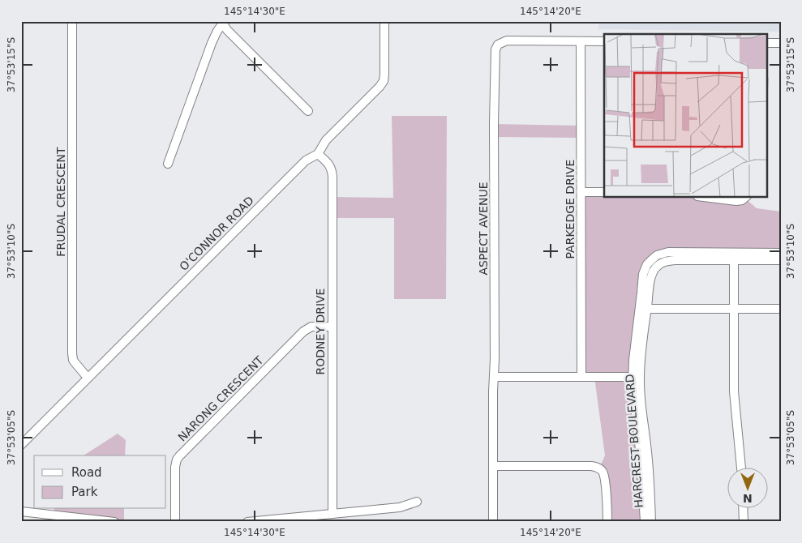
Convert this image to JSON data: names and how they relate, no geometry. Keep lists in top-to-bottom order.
{
  "streets": {
    "street": [
      "FRUDAL CRESCENT",
      "PARKEDGE DRIVE",
      "ASPECT AVENUE",
      "O'CONNOR ROAD",
      "RODNEY DRIVE",
      "NARONG CRESCENT",
      "HARCREST BOULEVARD"
    ]
  },
  "crossings": [
    ["FRUDAL CRESCENT", "O'CONNOR ROAD"],
    ["PARKEDGE DRIVE", "ASPECT AVENUE"],
    ["O'CONNOR ROAD", "RODNEY DRIVE"],
    ["RODNEY DRIVE", "NARONG CRESCENT"]
  ],
  "legend": ["Road", "Park"],
  "north": "bottom",
  "coordinates": [
    "145°14'30\"E",
    "145°14'20\"E",
    "37°53'15\"S",
    "37°53'10\"S",
    "37°53'05\"S"
  ]
}
